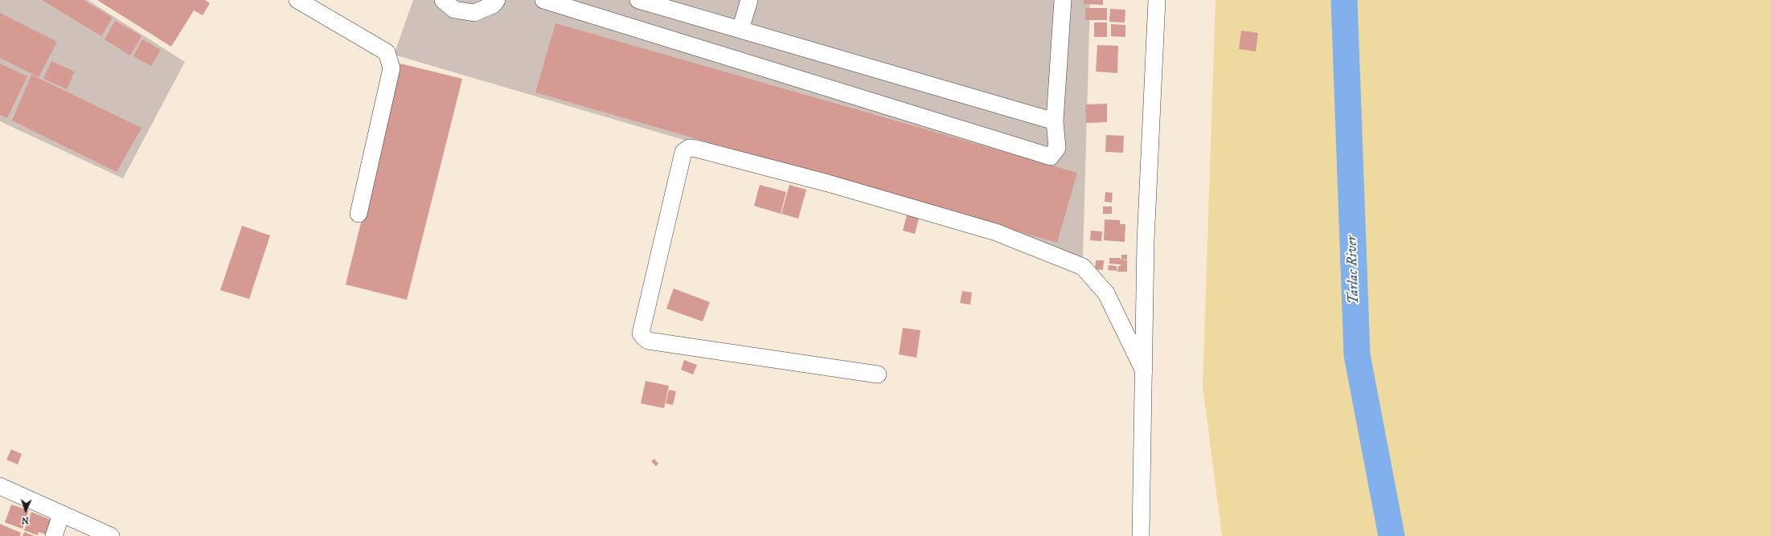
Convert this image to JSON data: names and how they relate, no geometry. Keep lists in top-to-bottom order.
{
  "water": ["Tarlac River"],
  "north": "bottom"
}
